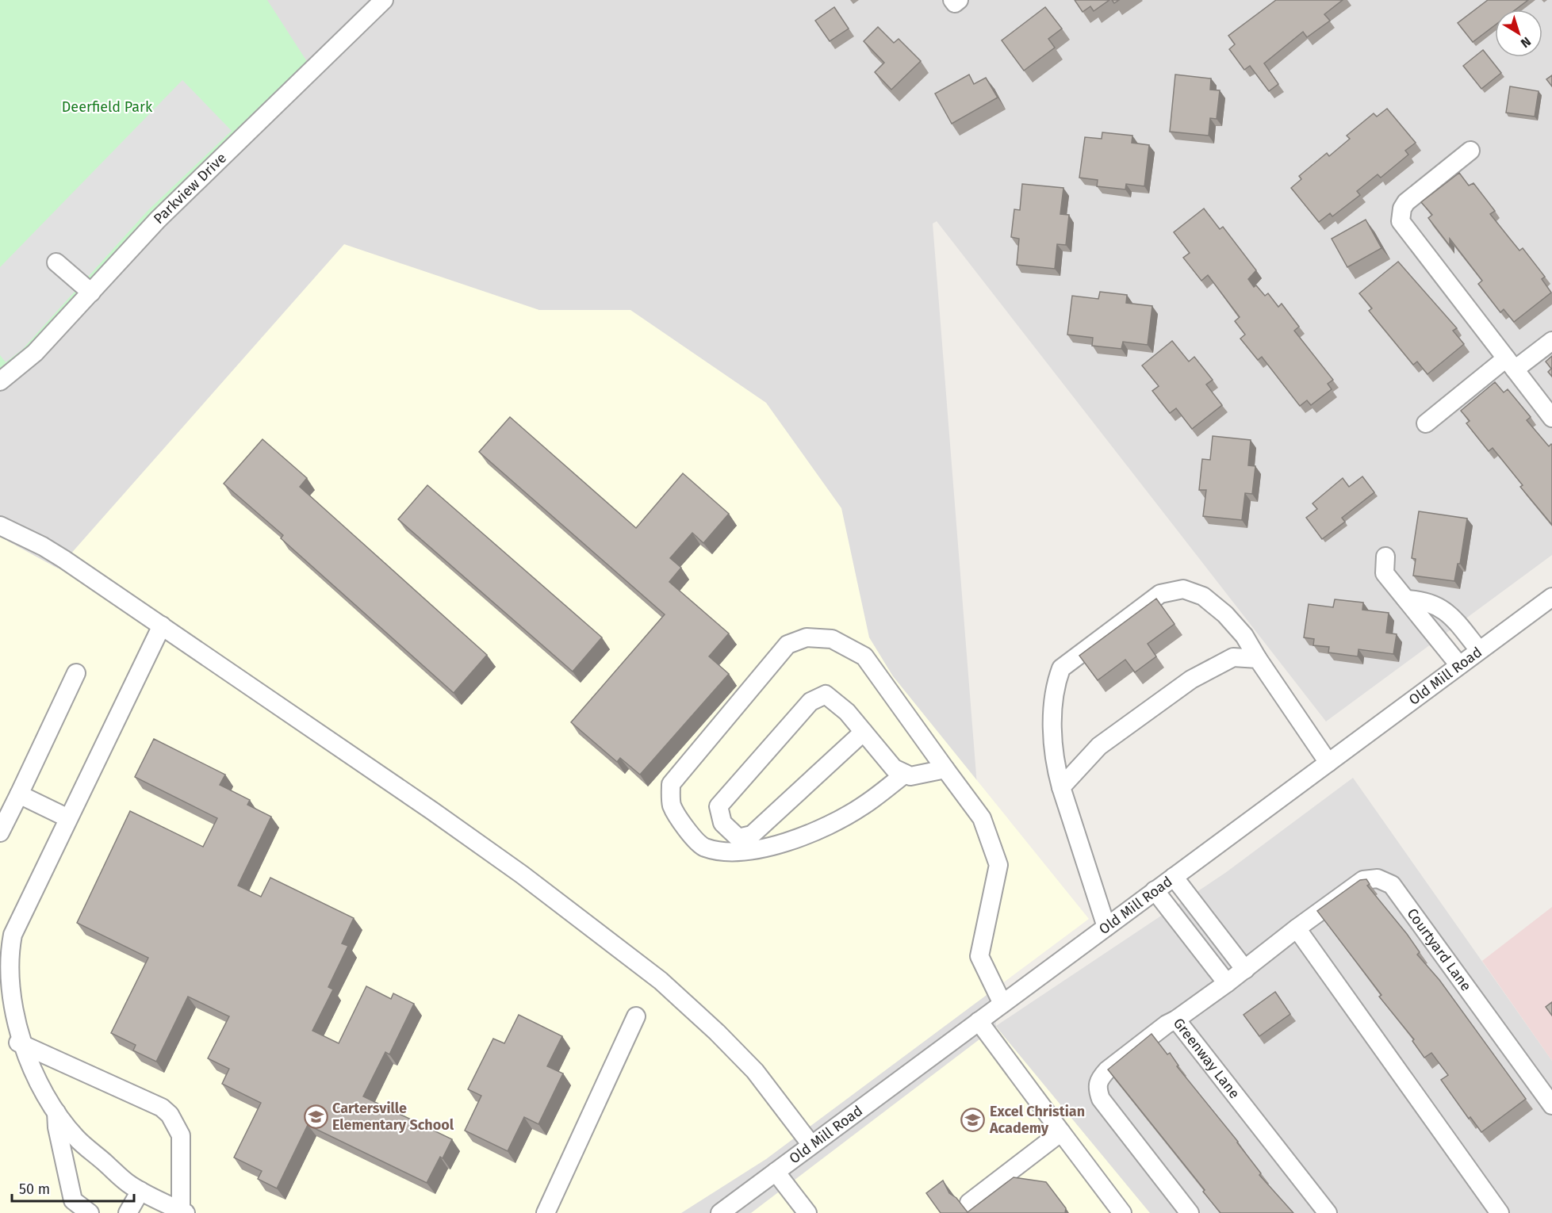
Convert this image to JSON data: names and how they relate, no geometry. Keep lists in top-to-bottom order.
{
  "streets": {
    "street": [
      "Parkview Drive",
      "Old Mill Road",
      "Courtyard Lane",
      "Greenway Lane"
    ]
  },
  "crossings": [
    ["Courtyard Lane", "Greenway Lane"]
  ],
  "parks": ["Deerfield Park"],
  "places": {
    "school or university": ["Cartersville Elementary School", "Excel Christian Academy"]
  },
  "scale_bar": "50 m",
  "north": "bottom right"
}
